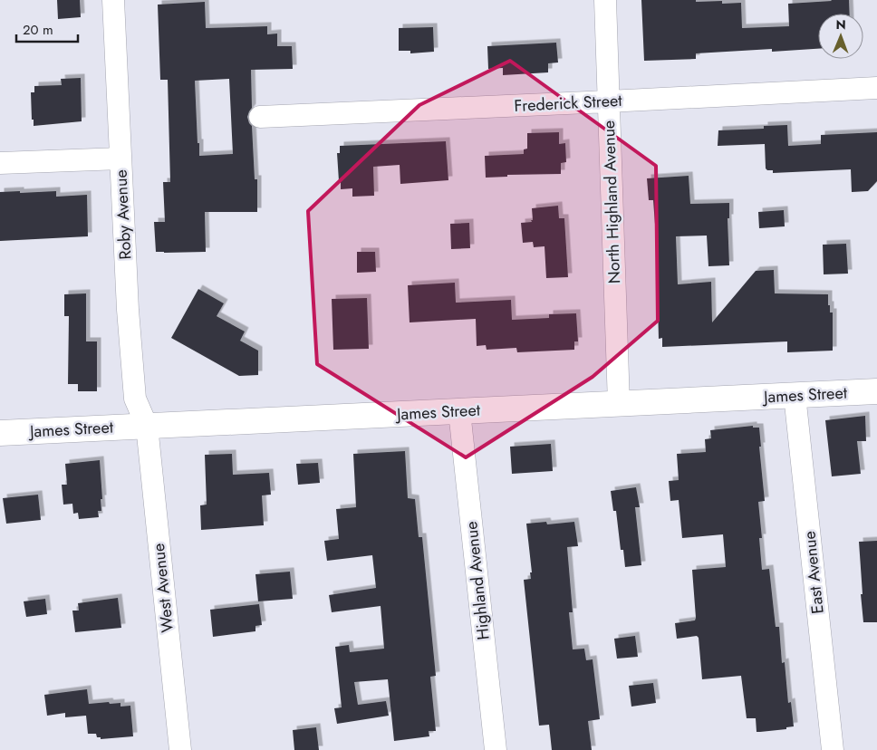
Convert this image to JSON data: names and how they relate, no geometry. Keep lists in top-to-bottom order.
{
  "streets": {
    "street": [
      "Frederick Street",
      "North Highland Avenue",
      "Roby Avenue",
      "James Street",
      "East Avenue",
      "Highland Avenue",
      "West Avenue"
    ]
  },
  "crossings": [
    ["Frederick Street", "North Highland Avenue"],
    ["North Highland Avenue", "James Street"],
    ["Roby Avenue", "James Street"],
    ["Roby Avenue", "West Avenue"],
    ["James Street", "East Avenue"],
    ["James Street", "Highland Avenue"],
    ["James Street", "West Avenue"]
  ],
  "scale_bar": "20 m",
  "north": "top"
}
